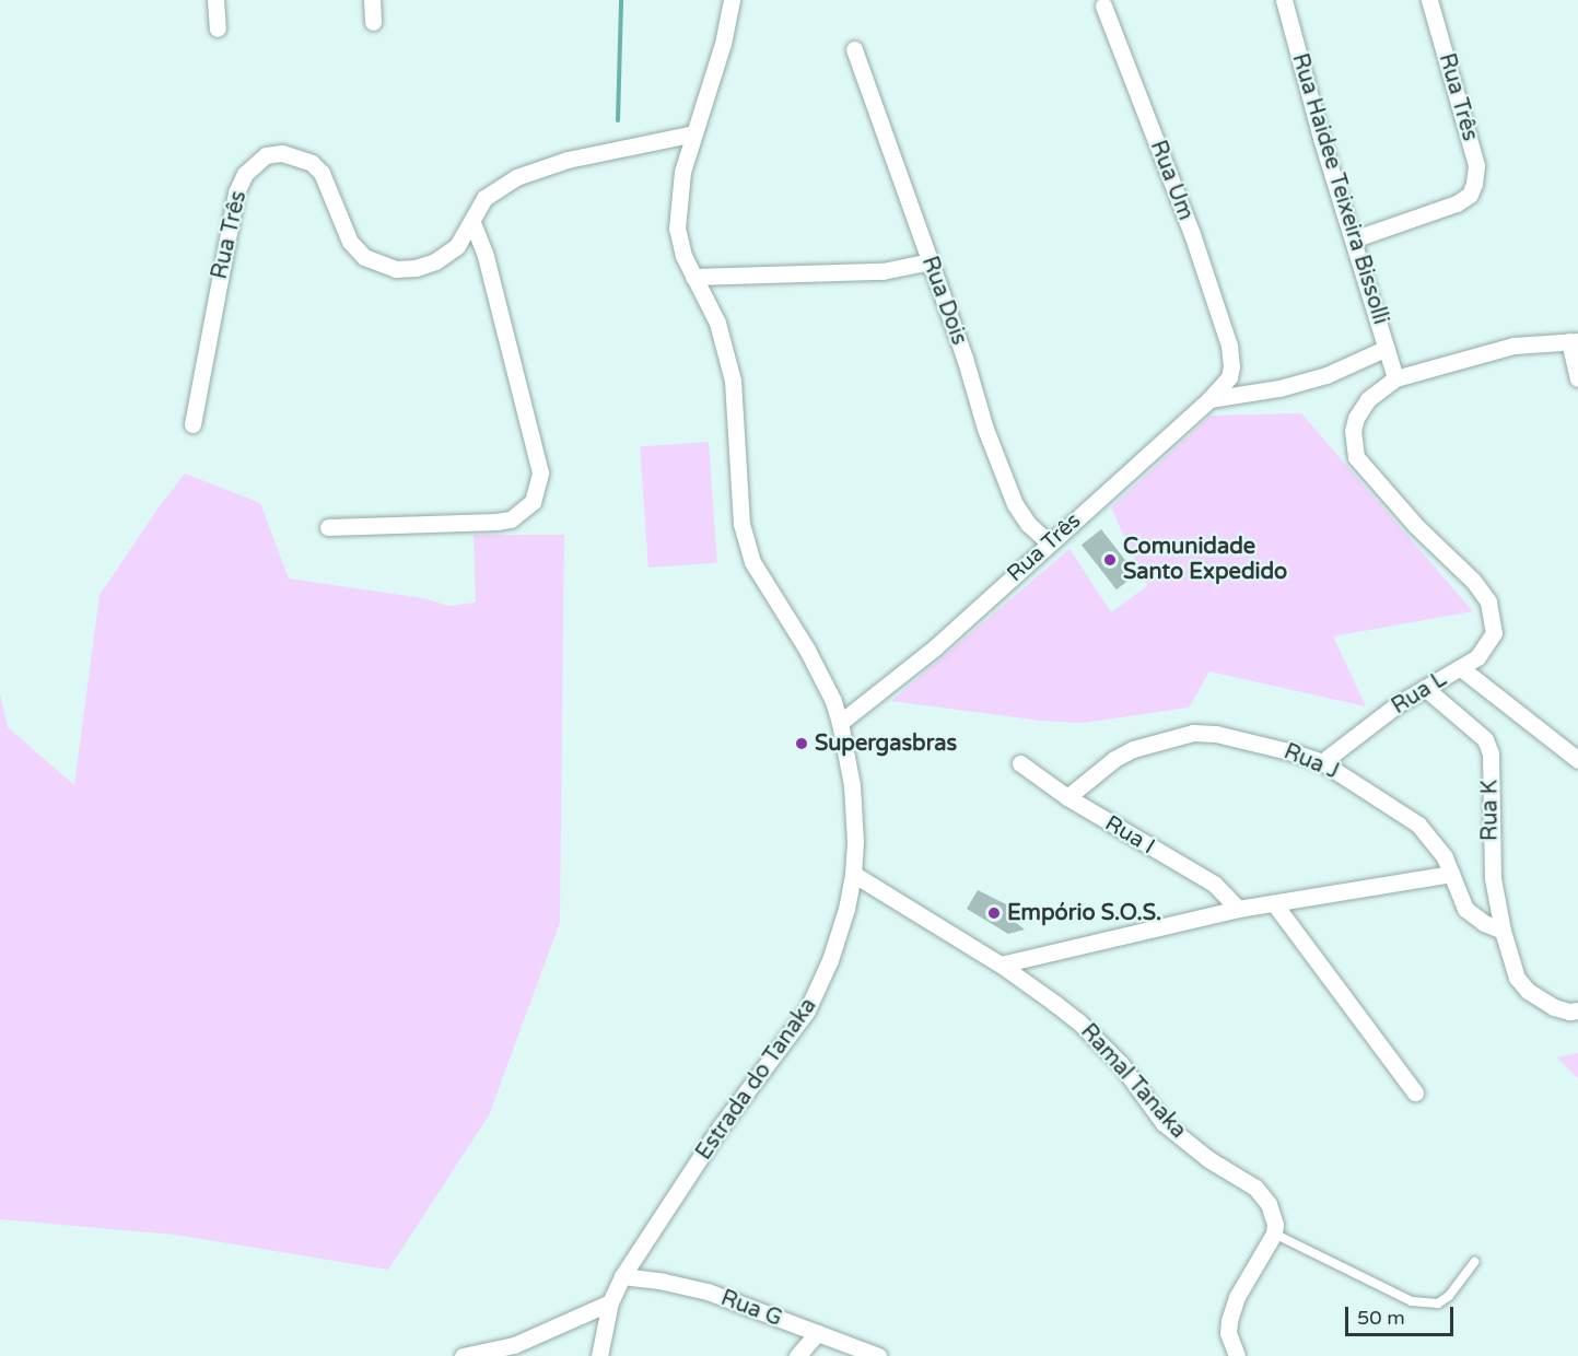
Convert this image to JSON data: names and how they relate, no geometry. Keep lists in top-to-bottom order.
{
  "streets": {
    "street": [
      "Rua Três",
      "Rua Um",
      "Rua Haidee Teixeira Bissolli",
      "Rua Dois",
      "Rua L",
      "Rua J",
      "Rua K",
      "Rua I",
      "Estrada do Tanaka",
      "Ramal Tanaka",
      "Rua G"
    ]
  },
  "crossings": [
    ["Rua Três", "Rua Um"],
    ["Rua Três", "Rua Haidee Teixeira Bissolli"],
    ["Rua Três", "Rua Dois"],
    ["Rua Três", "Estrada do Tanaka"],
    ["Rua L", "Rua J"],
    ["Rua L", "Rua K"],
    ["Rua J", "Rua K"],
    ["Rua J", "Rua I"],
    ["Estrada do Tanaka", "Ramal Tanaka"],
    ["Estrada do Tanaka", "Rua G"]
  ],
  "places": ["Comunidade Santo Expedido", "Supergasbras", "Empório S.O.S."],
  "scale_bar": "50 m"
}
